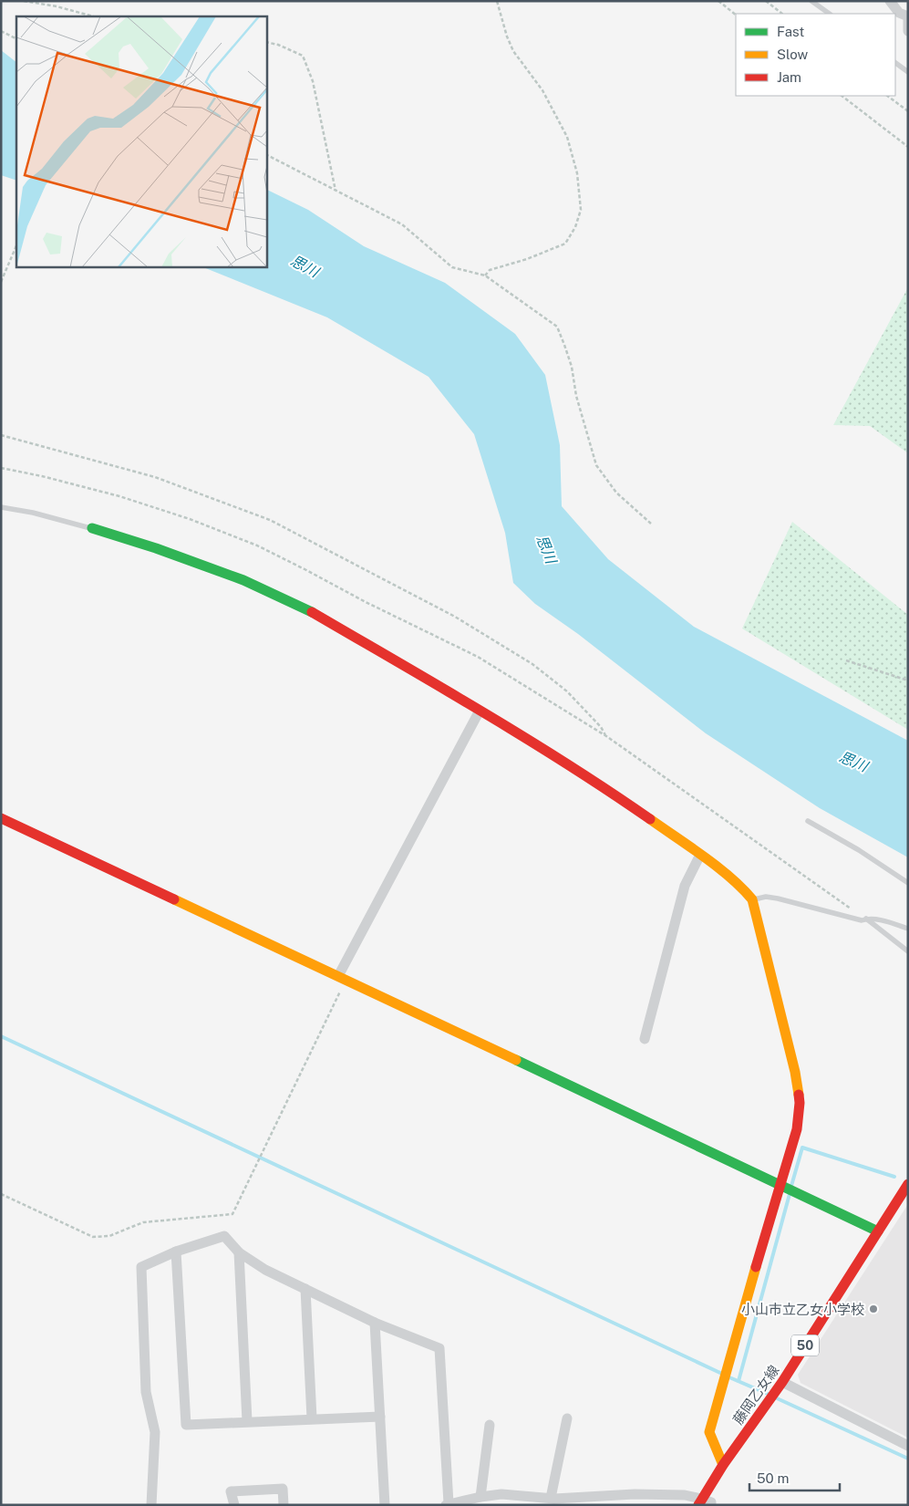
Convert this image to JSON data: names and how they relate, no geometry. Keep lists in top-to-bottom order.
{
  "streets": {
    "street": ["50", "藤岡乙女線"]
  },
  "water": ["思川"],
  "places": ["小山市立乙女小学校"],
  "legend": ["Fast", "Slow", "Jam"],
  "scale_bar": "50 m"
}
